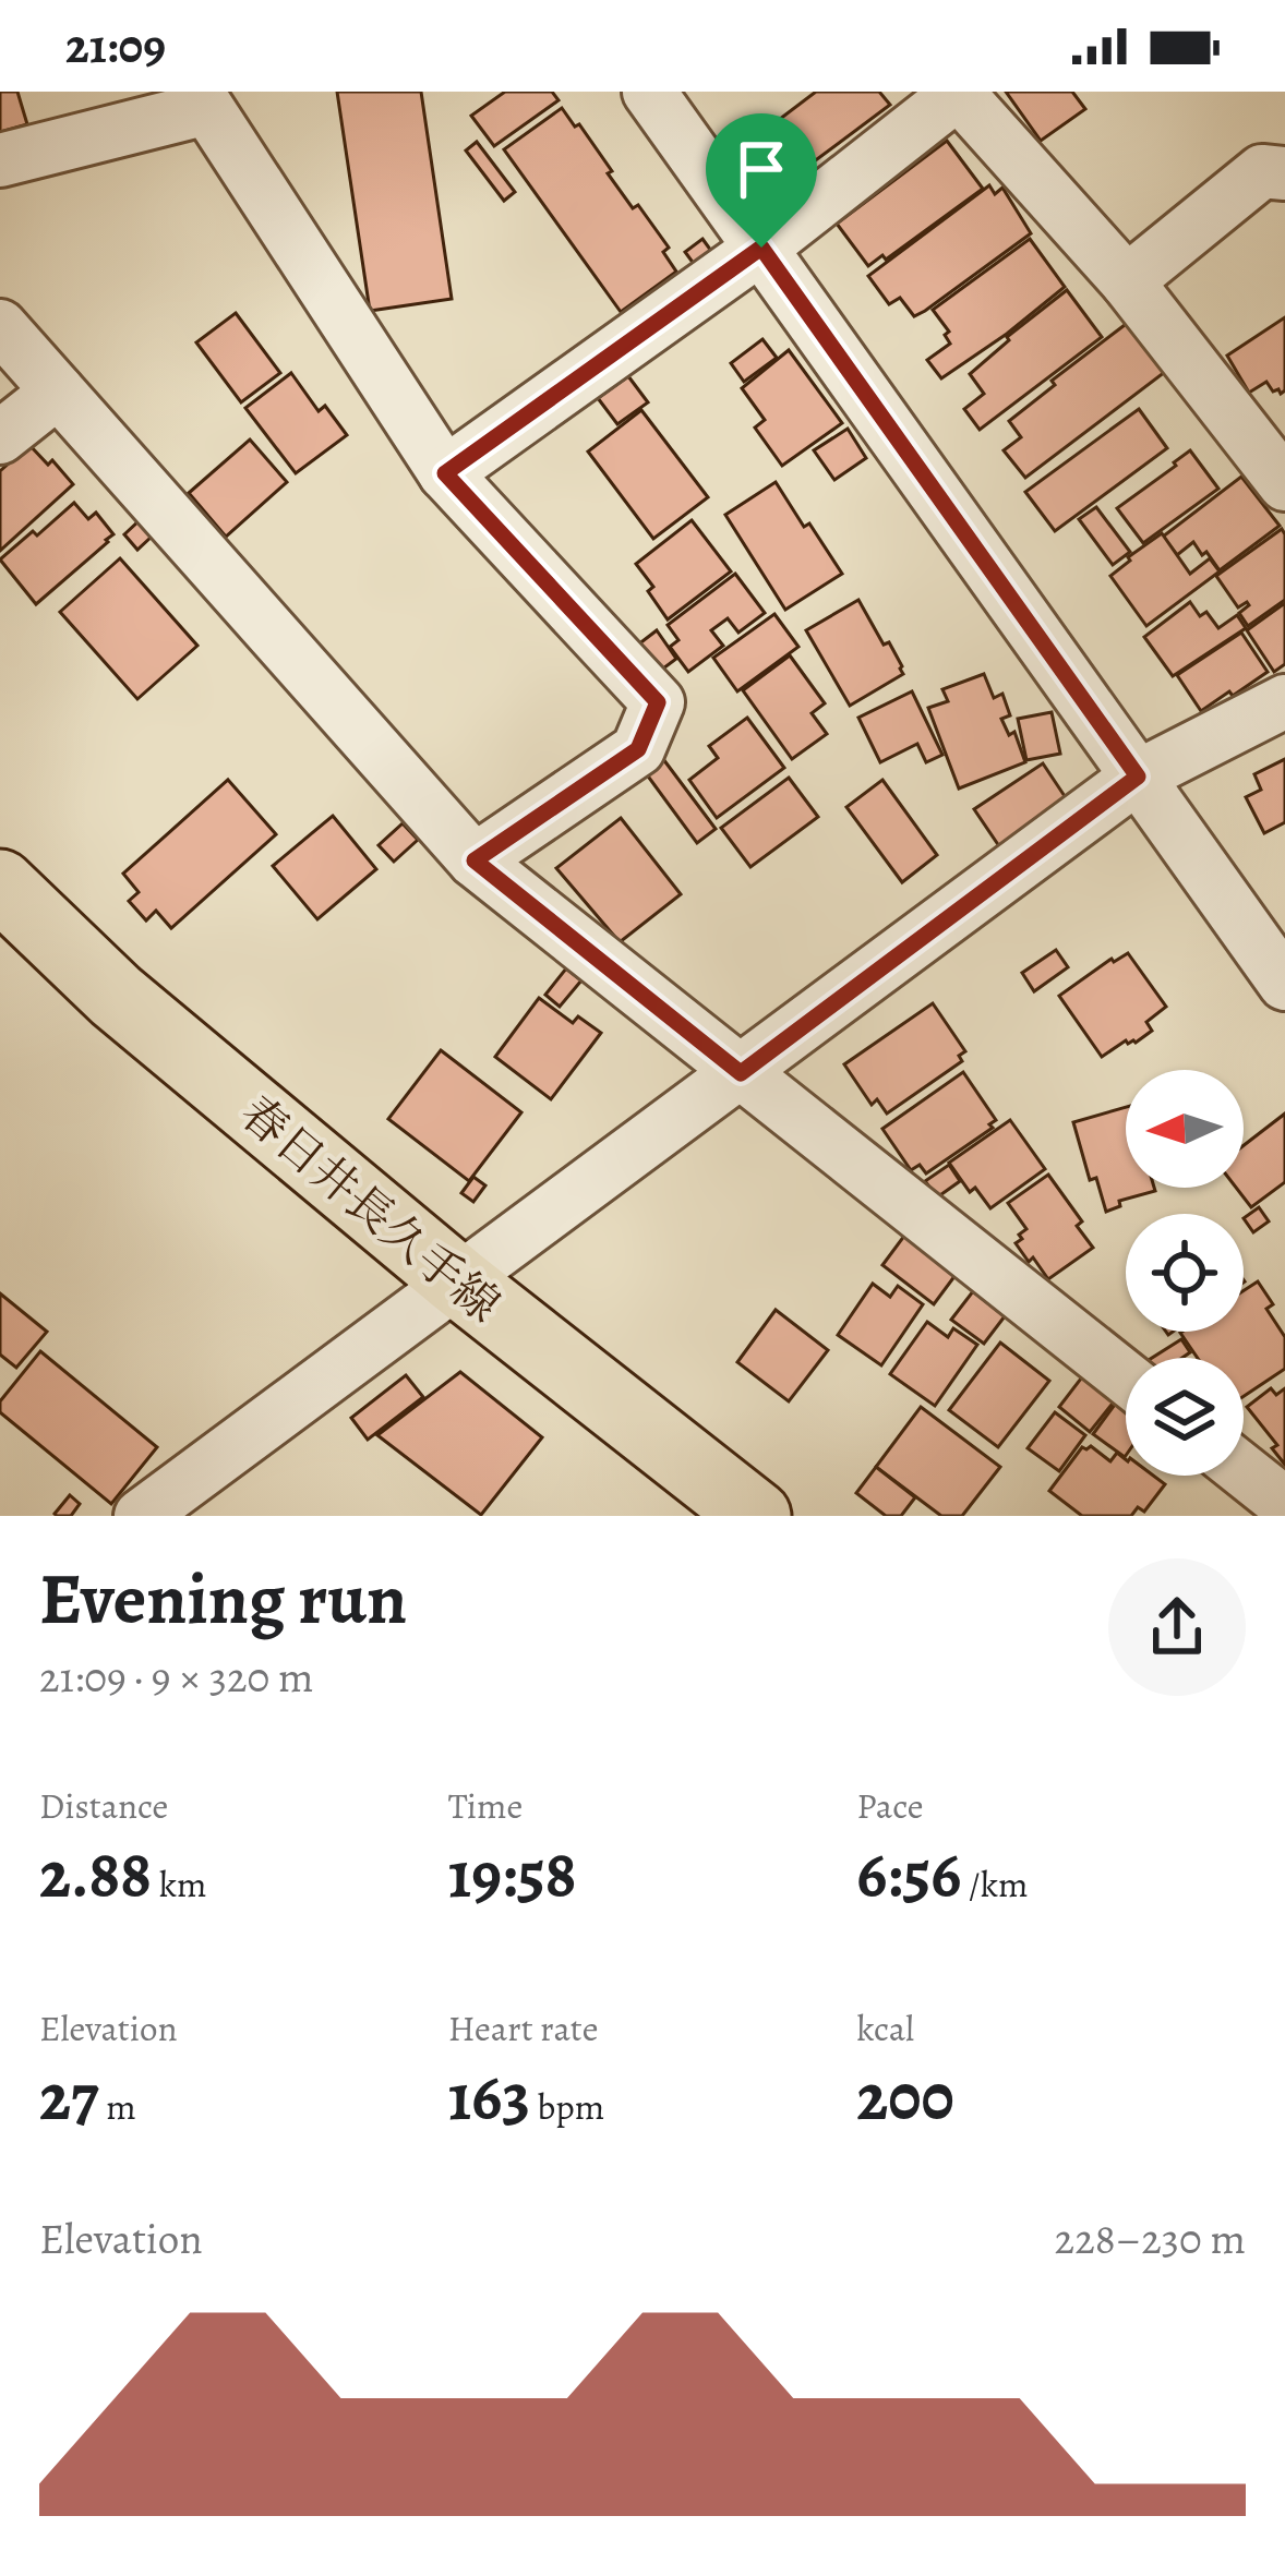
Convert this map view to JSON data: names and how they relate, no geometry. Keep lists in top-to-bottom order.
{
  "streets": {
    "main road": ["春日井長久手線"]
  },
  "north": "left",
  "page": {
    "status": "21:09",
    "heading": ["Evening run", "21:09 · 9 × 320 m"],
    "stats": [
      ["Distance", "2.88 km"],
      ["Time", "19:58"],
      ["Pace", "6:56 /km"],
      ["Elevation", "27 m"],
      ["Heart rate", "163 bpm"],
      ["kcal", "200"]
    ],
    "chart": ["Elevation", "228–230 m"]
  }
}
